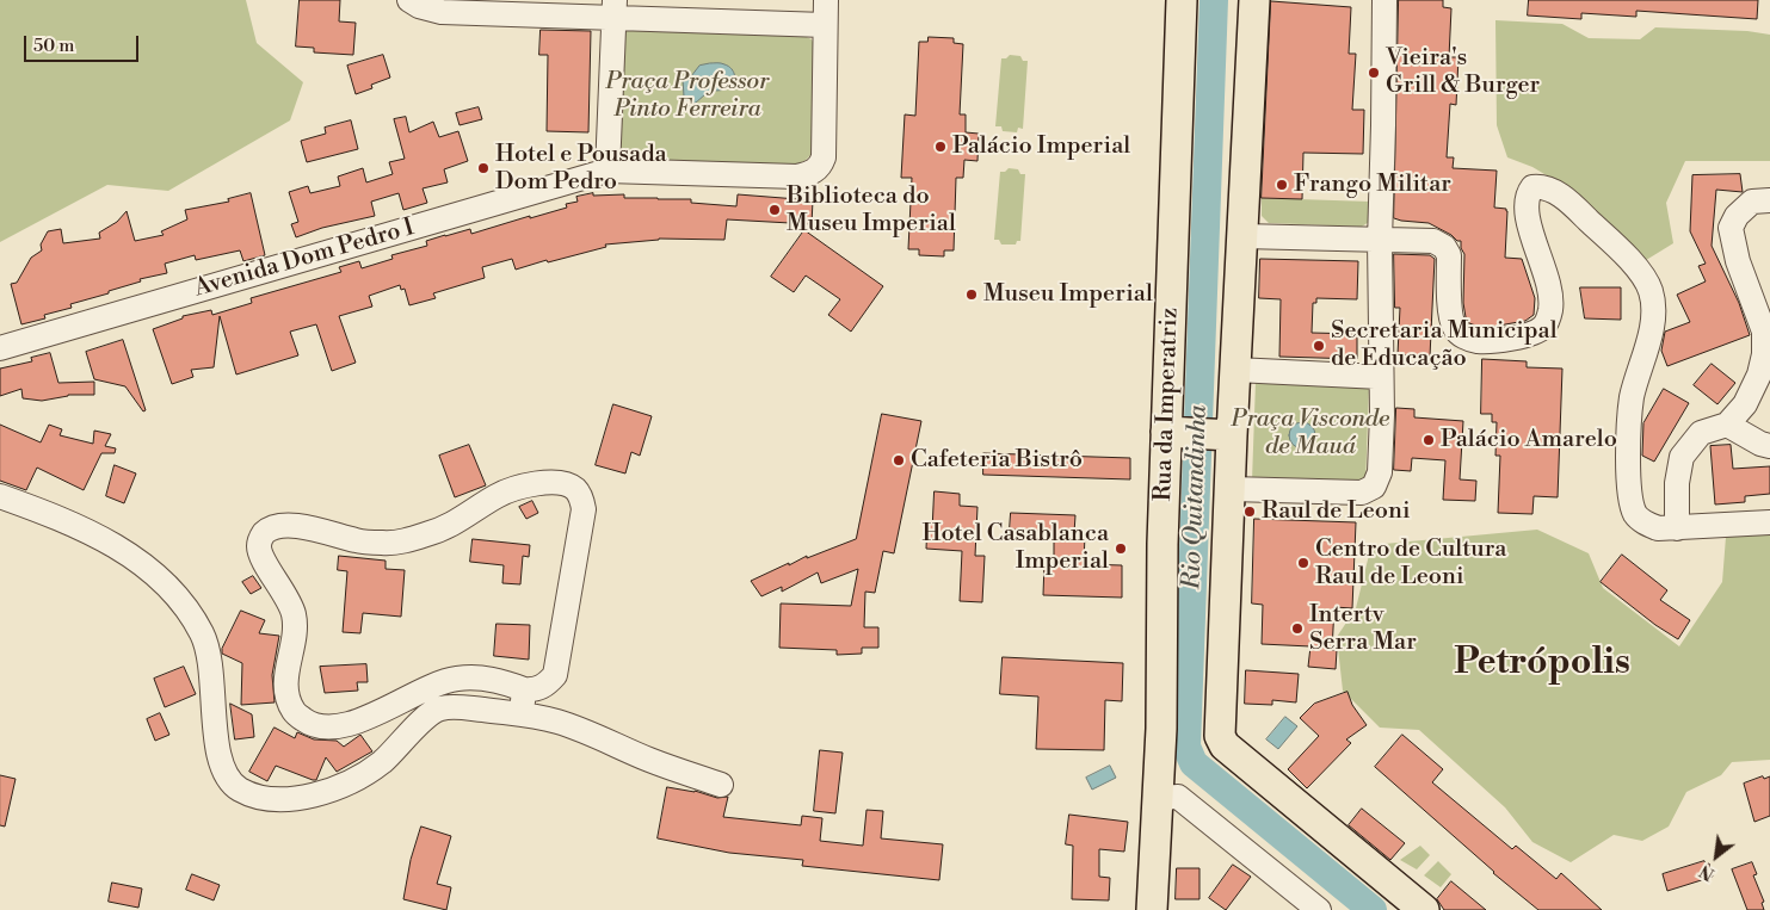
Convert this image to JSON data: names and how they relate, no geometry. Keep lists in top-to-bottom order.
{
  "streets": {
    "main road": ["Rua da Imperatriz"],
    "street": ["Avenida Dom Pedro I"]
  },
  "districts": ["Petrópolis"],
  "water": ["Rio Quitandinha"],
  "parks": ["Praça Professor Pinto Ferreira", "Praça Visconde de Mauá"],
  "places": [
    "Vieira's Grill & Burger",
    "Palácio Imperial",
    "Hotel e Pousada Dom Pedro",
    "Frango Militar",
    "Biblioteca do Museu Imperial",
    "Museu Imperial",
    "Secretaria Municipal de Educação",
    "Palácio Amarelo",
    "Cafeteria Bistrô",
    "Raul de Leoni",
    "Hotel Casablanca Imperial",
    "Centro de Cultura Raul de Leoni",
    "Intertv Serra Mar"
  ],
  "scale_bar": "50 m",
  "north": "bottom left"
}
